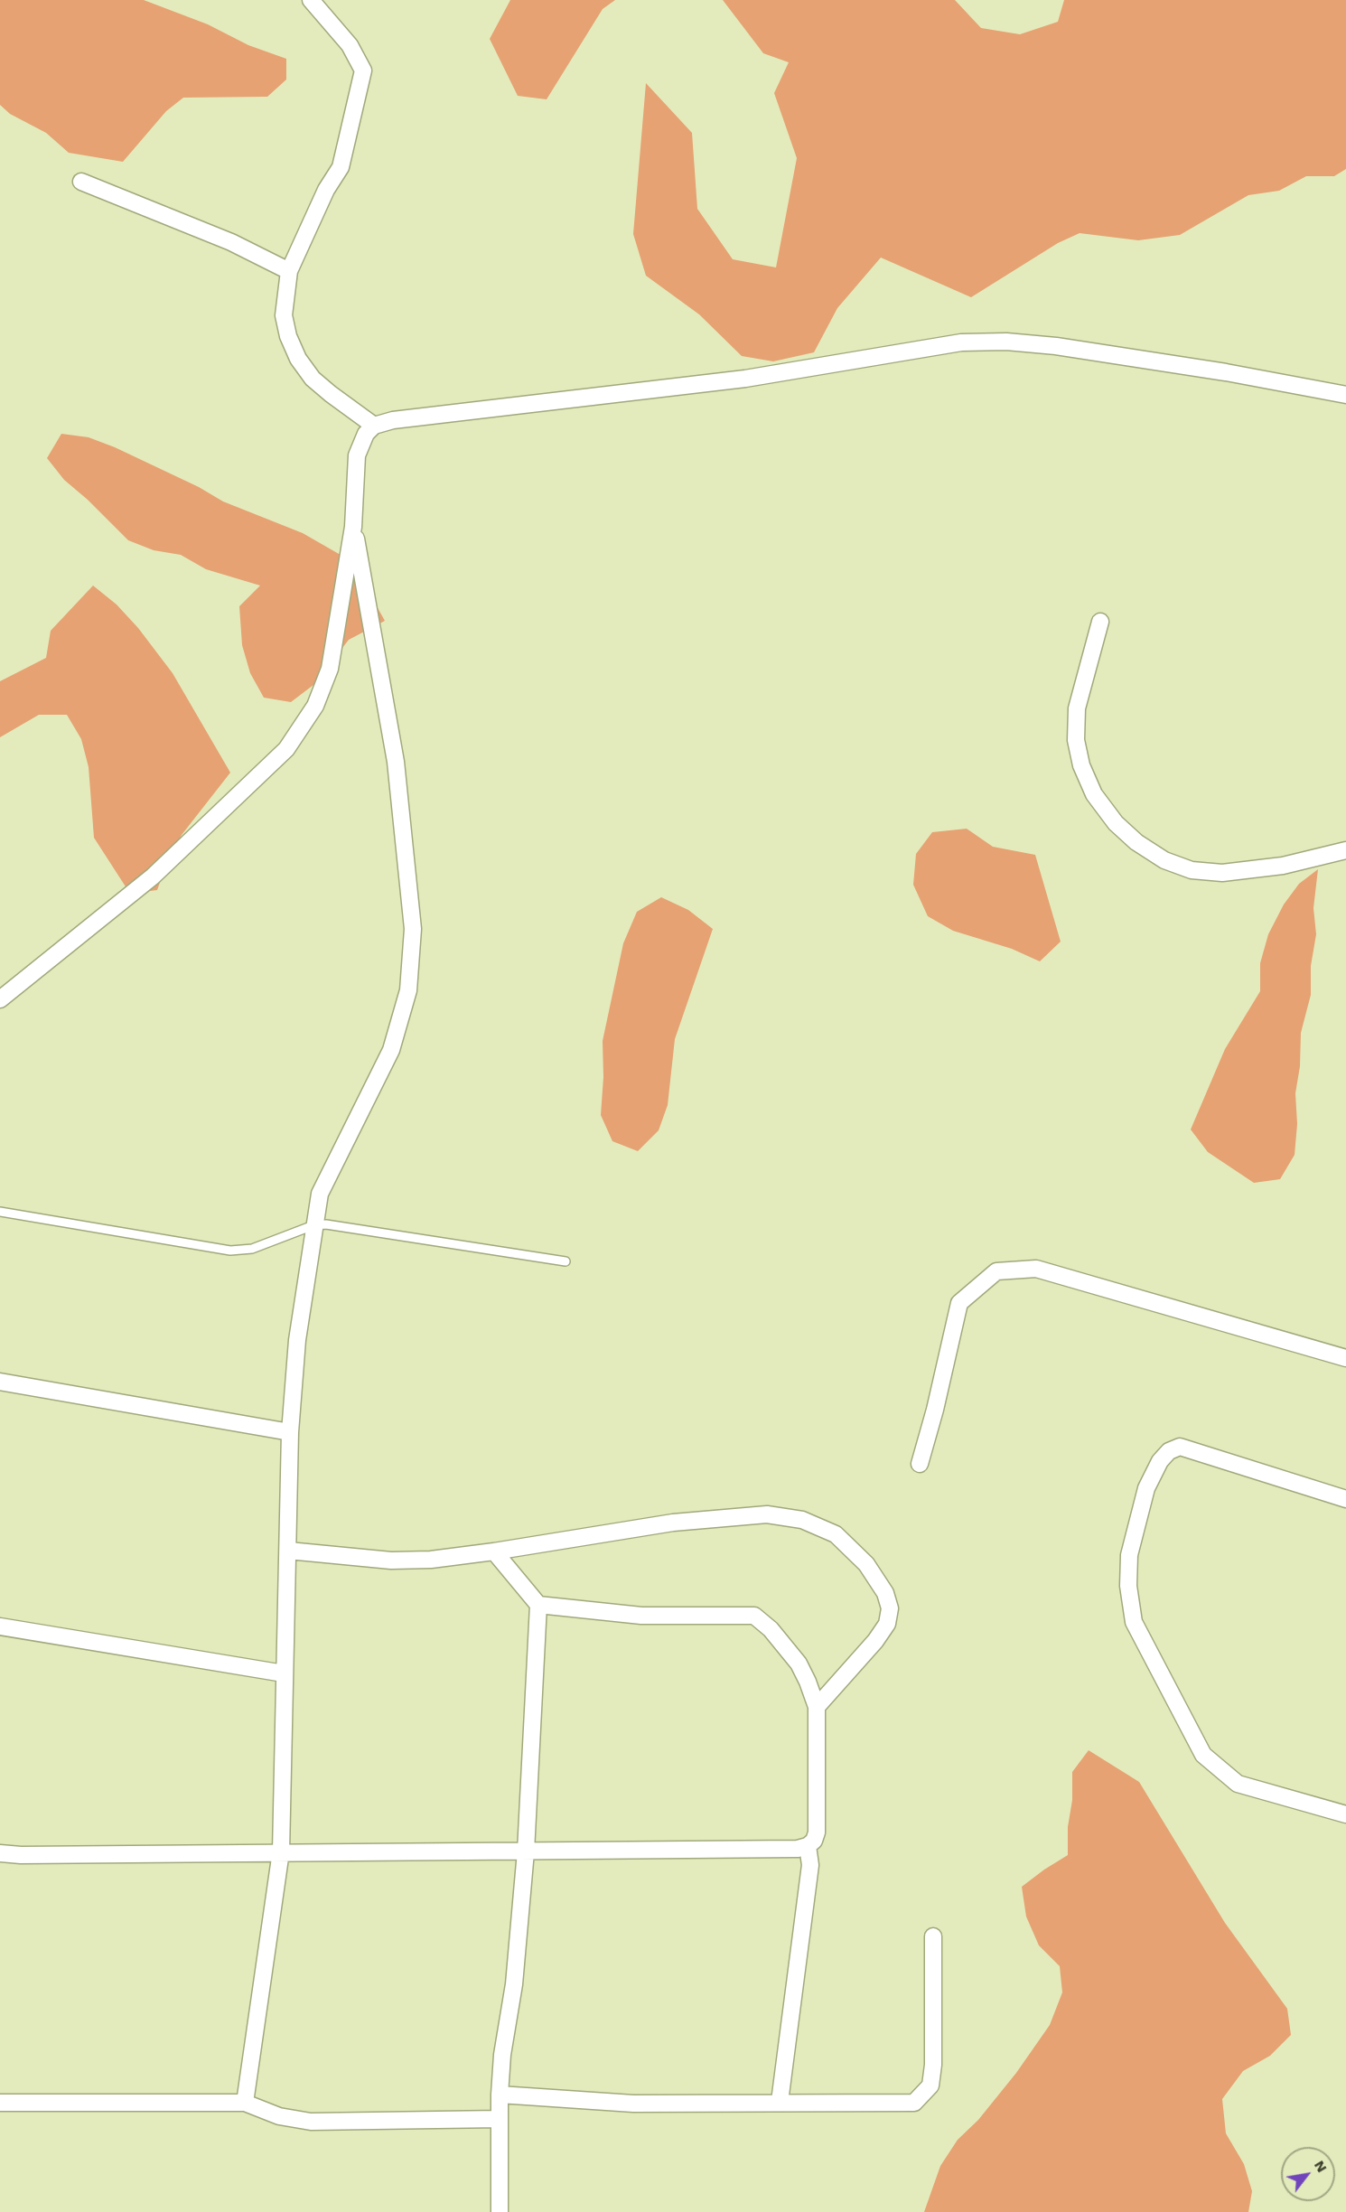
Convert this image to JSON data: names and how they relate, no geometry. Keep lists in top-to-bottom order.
{
  "north": "top right"
}
